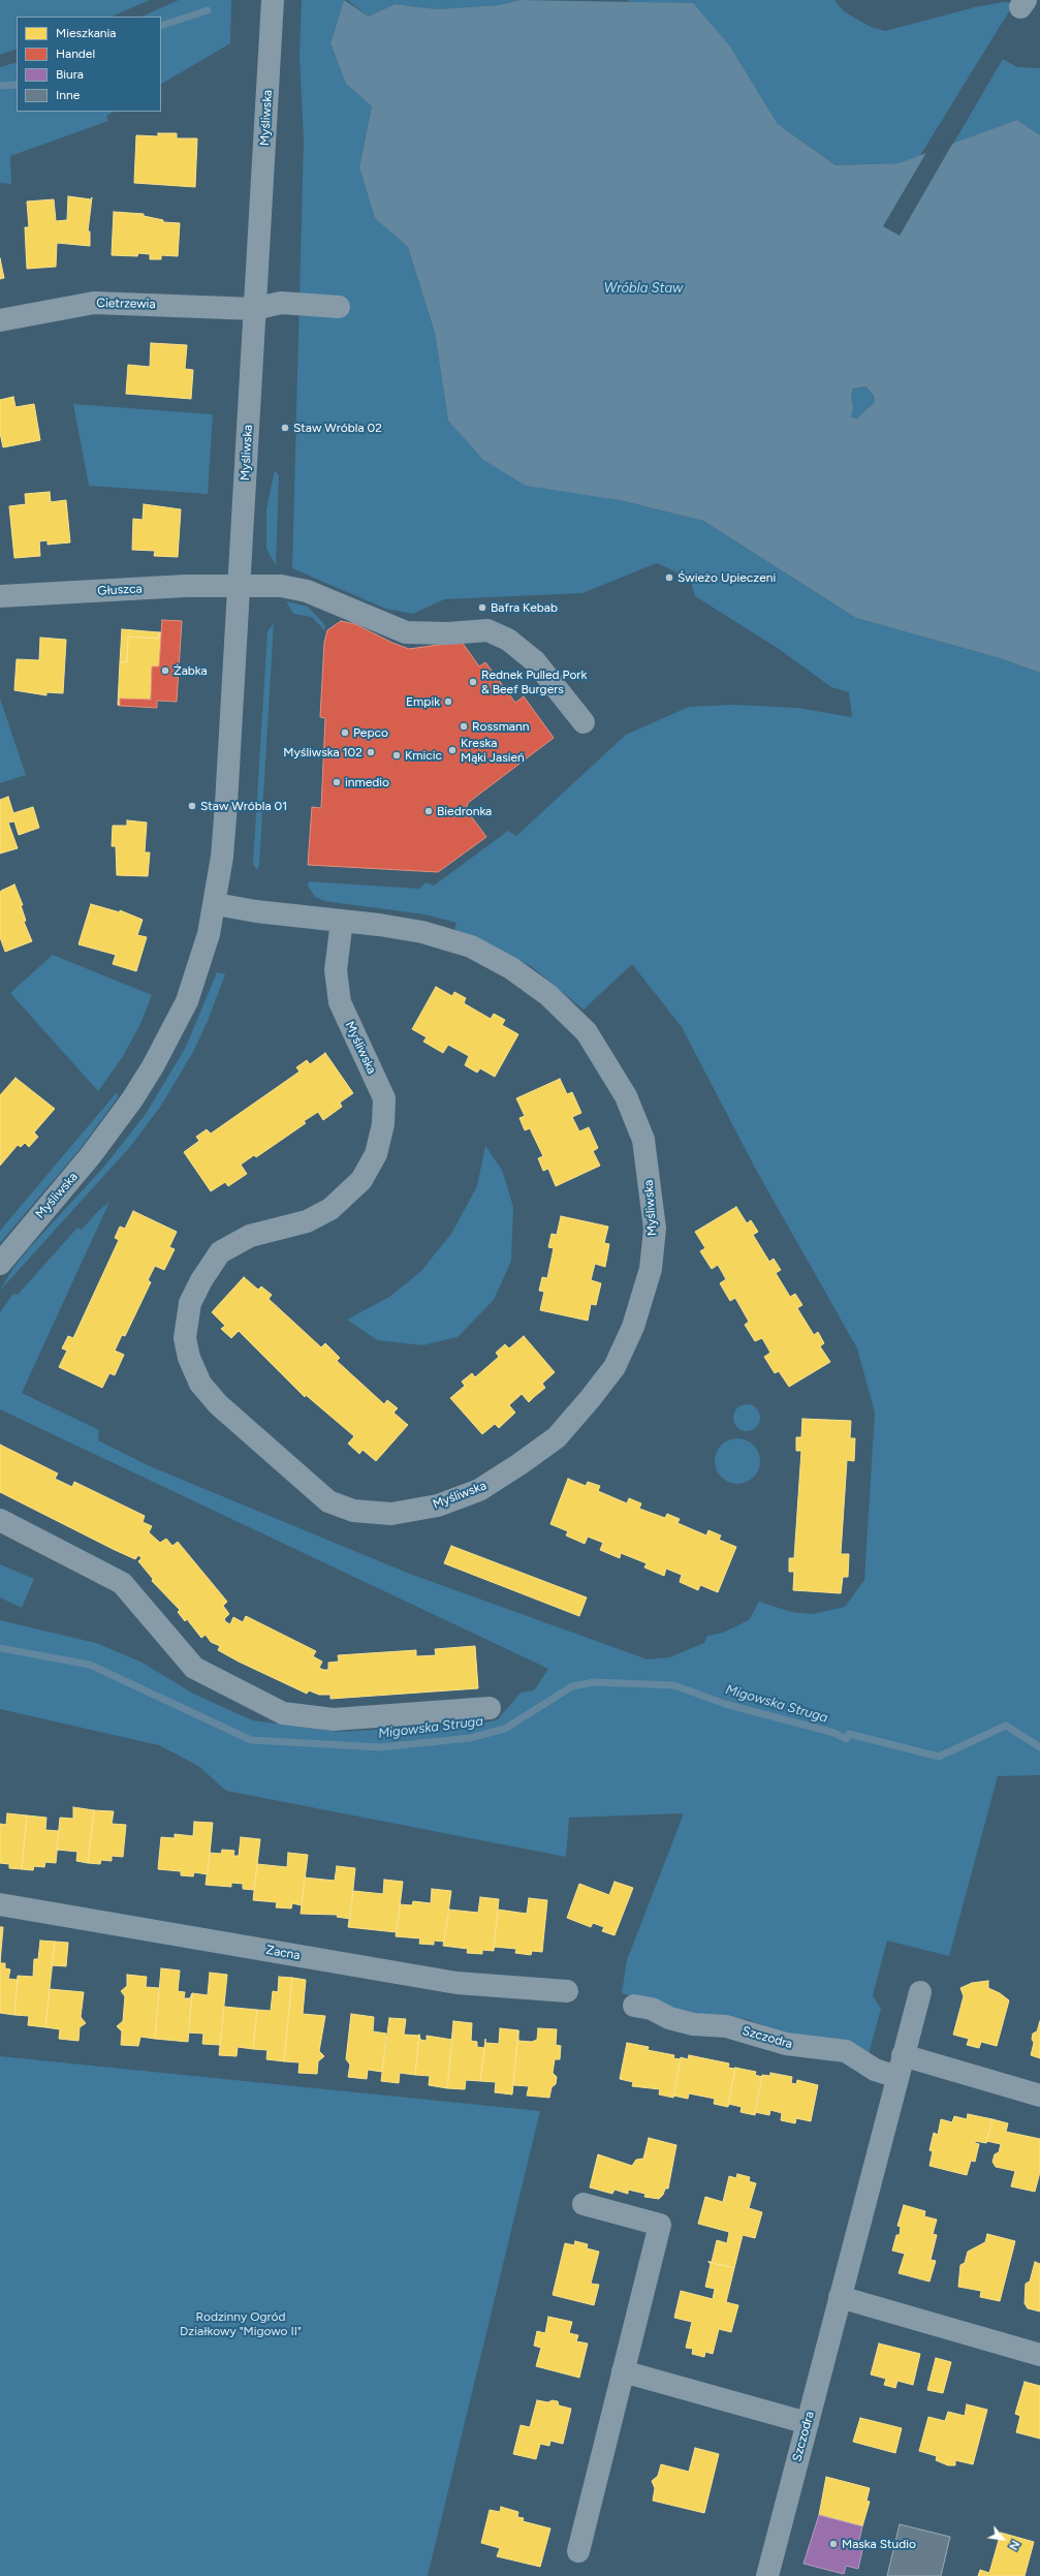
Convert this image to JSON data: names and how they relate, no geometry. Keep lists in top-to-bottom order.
{
  "streets": {
    "street": [
      "Myśliwska",
      "Cietrzewia",
      "Głuszca",
      "Zacna",
      "Szczodra"
    ]
  },
  "crossings": [
    ["Myśliwska", "Cietrzewia"],
    ["Myśliwska", "Głuszca"]
  ],
  "water": ["Wróbla Staw", "Migowska Struga"],
  "parks": ["Rodzinny Ogród Działkowy \"Migowo II\""],
  "places": [
    "Staw Wróbla 02",
    "Świeżo Upieczeni",
    "Bafra Kebab",
    "Żabka",
    "Rednek Pulled Pork & Beef Burgers",
    "Empik",
    "Rossmann",
    "Pepco",
    "Kreska Mąki Jasień",
    "Myśliwska 102",
    "Kmicic",
    "inmedio",
    "Staw Wróbla 01",
    "Biedronka",
    "Maska Studio"
  ],
  "legend": [
    "Mieszkania",
    "Handel",
    "Biura",
    "Inne"
  ],
  "north": "bottom right"
}
